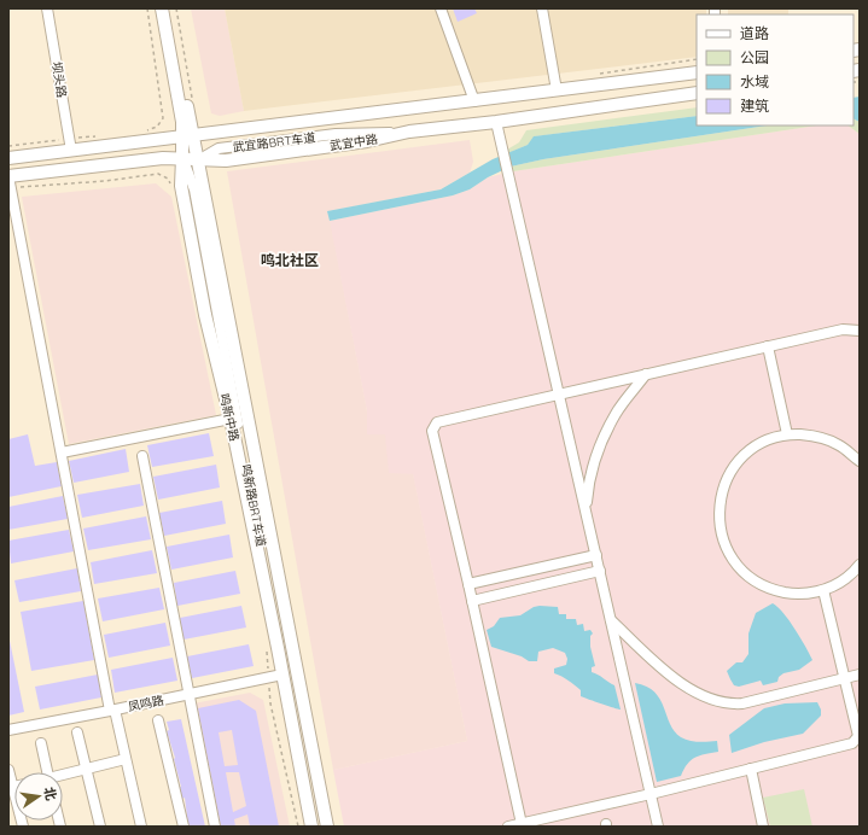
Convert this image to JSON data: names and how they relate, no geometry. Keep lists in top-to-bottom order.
{
  "streets": {
    "main road": ["武宜中路", "鸣新中路"],
    "street": ["坝头路", "鸣新路BRT车道", "凤鸣路"]
  },
  "crossings": [
    ["武宜中路", "鸣新中路"],
    ["武宜中路", "鸣新路BRT车道"],
    ["鸣新中路", "鸣新路BRT车道"],
    ["鸣新中路", "凤鸣路"]
  ],
  "districts": ["鸣北社区"],
  "legend": [
    "道路",
    "公园",
    "水域",
    "建筑"
  ],
  "north": "right"
}
